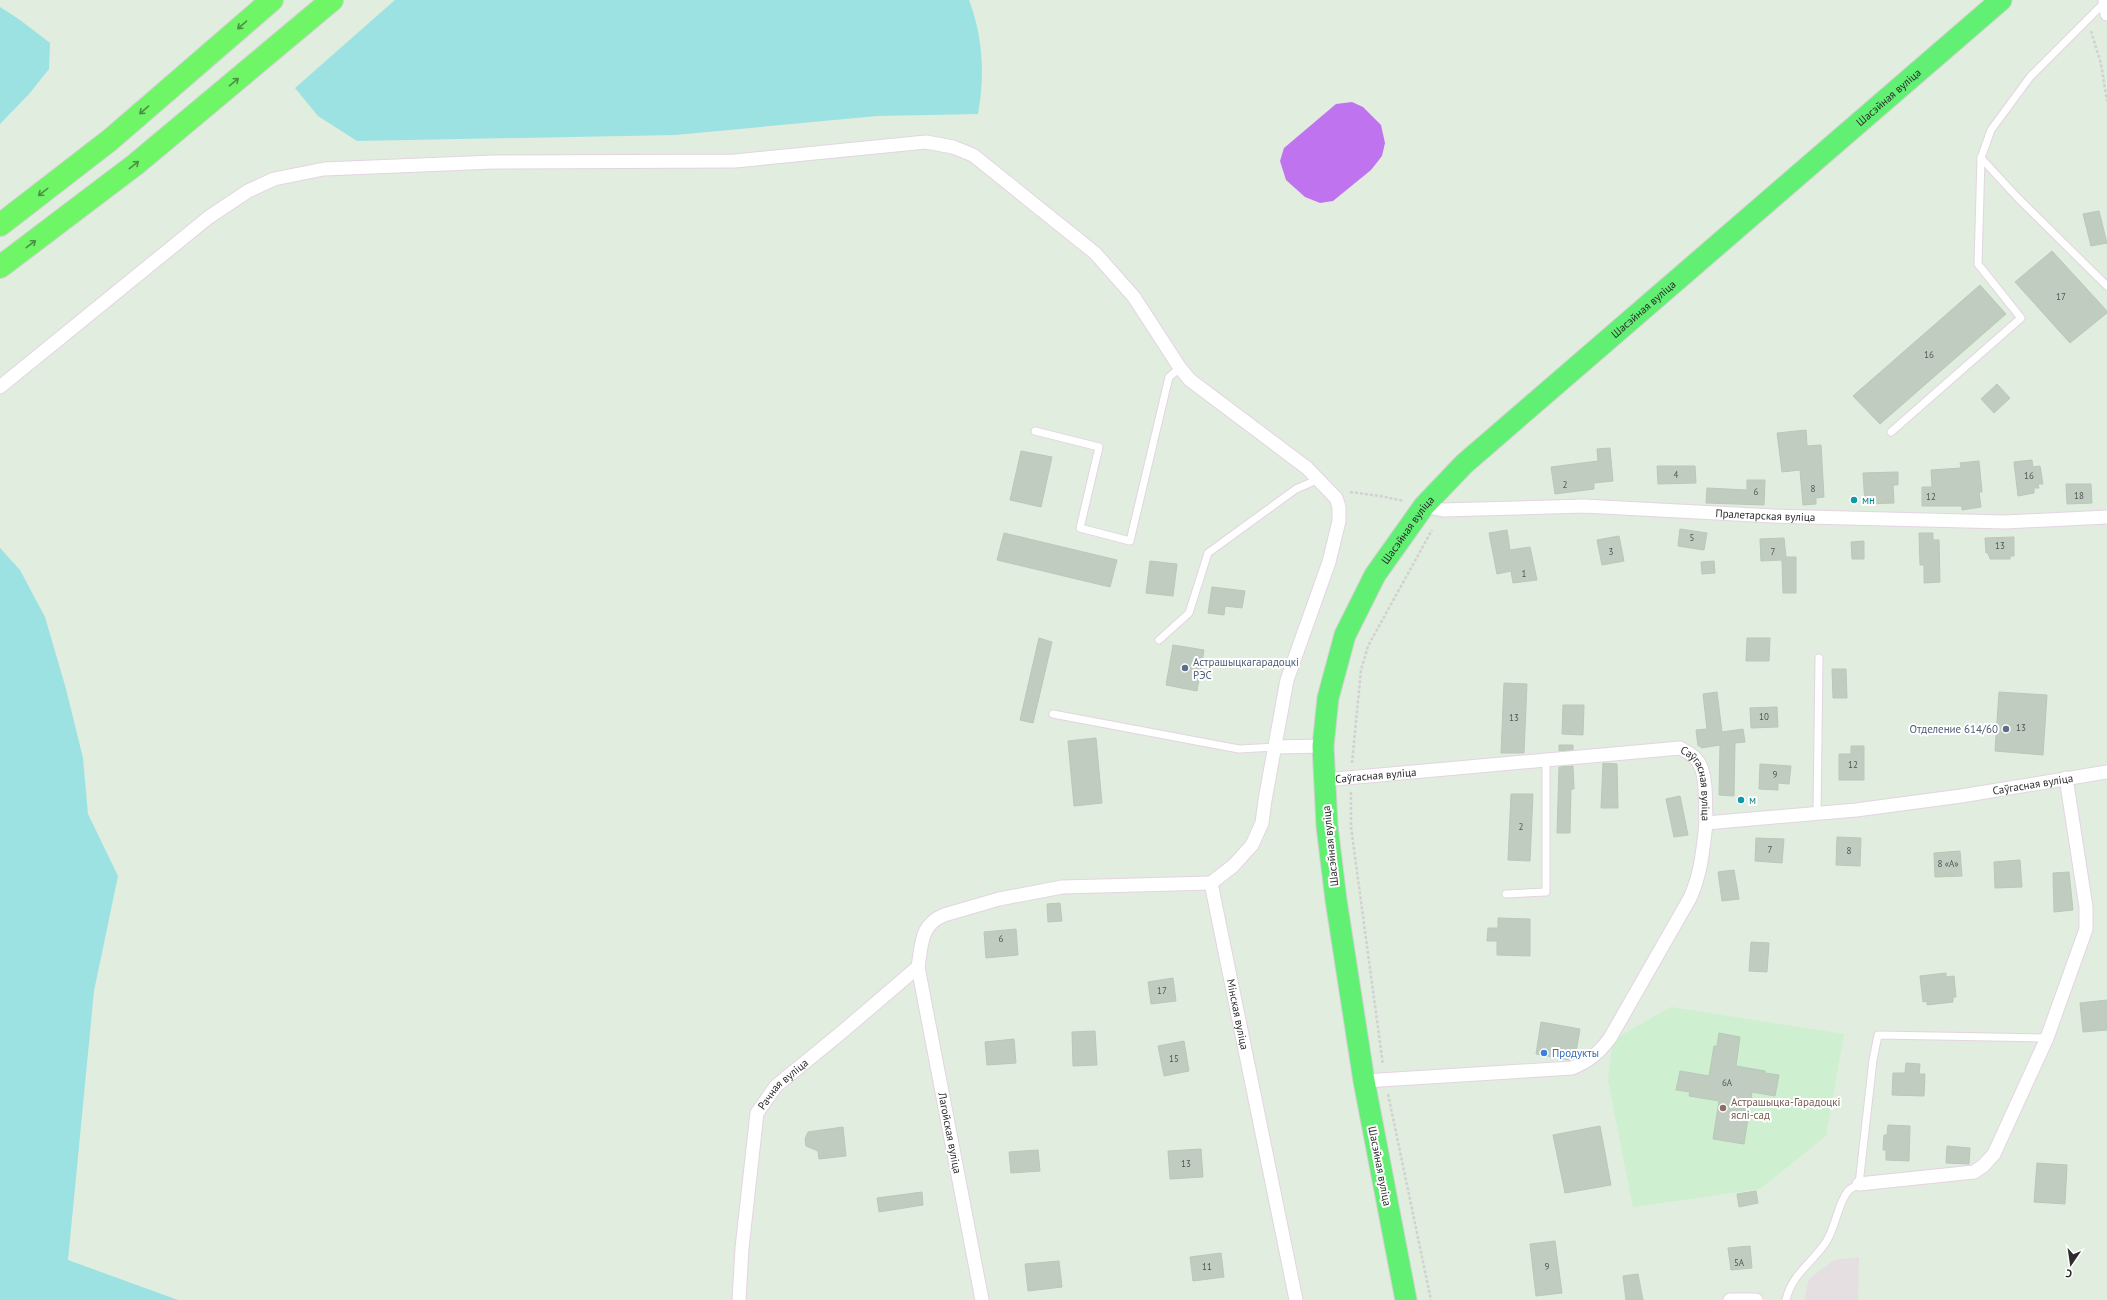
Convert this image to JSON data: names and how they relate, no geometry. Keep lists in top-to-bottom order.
{
  "streets": {
    "main road": ["Шасэйная вуліца"],
    "street": [
      "Пралетарская вуліца",
      "Саўгасная вуліца",
      "Мінская вуліца",
      "Рачная вуліца",
      "Лагойская вуліца"
    ]
  },
  "crossings": [
    ["Шасэйная вуліца", "Пралетарская вуліца"],
    ["Шасэйная вуліца", "Саўгасная вуліца"],
    ["Рачная вуліца", "Лагойская вуліца"]
  ],
  "places": [
    "мн",
    "Астрашыцкагарадоцкі РЭС",
    "Отделение 614/60",
    "м",
    "Продукты",
    "Астрашыцка-Гарадоцкі яслі-сад"
  ],
  "house_numbers": [
    "17",
    "16",
    "4",
    "16",
    "2",
    "8",
    "6",
    "18",
    "12",
    "5",
    "13",
    "3",
    "7",
    "1",
    "10",
    "13",
    "13",
    "12",
    "9",
    "2",
    "7",
    "8",
    "8 «А»",
    "6",
    "17",
    "15",
    "6А",
    "13",
    "5А",
    "11",
    "9"
  ],
  "north": "bottom"
}
